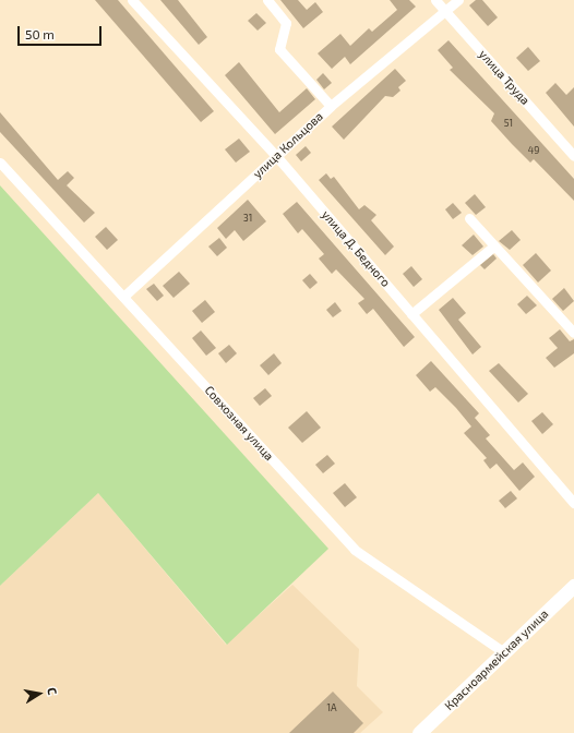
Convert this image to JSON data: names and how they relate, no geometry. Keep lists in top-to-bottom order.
{
  "streets": {
    "main road": ["Красноармейская улица"],
    "street": [
      "улица Труда",
      "улица Кольцова",
      "улица Д. Бедного",
      "Совхозная улица"
    ]
  },
  "crossings": [
    ["улица Труда", "улица Кольцова"],
    ["улица Кольцова", "улица Д. Бедного"],
    ["улица Кольцова", "Совхозная улица"],
    ["Совхозная улица", "Красноармейская улица"]
  ],
  "house_numbers": [
    "51",
    "49",
    "31",
    "1А"
  ],
  "scale_bar": "50 m",
  "north": "right"
}
